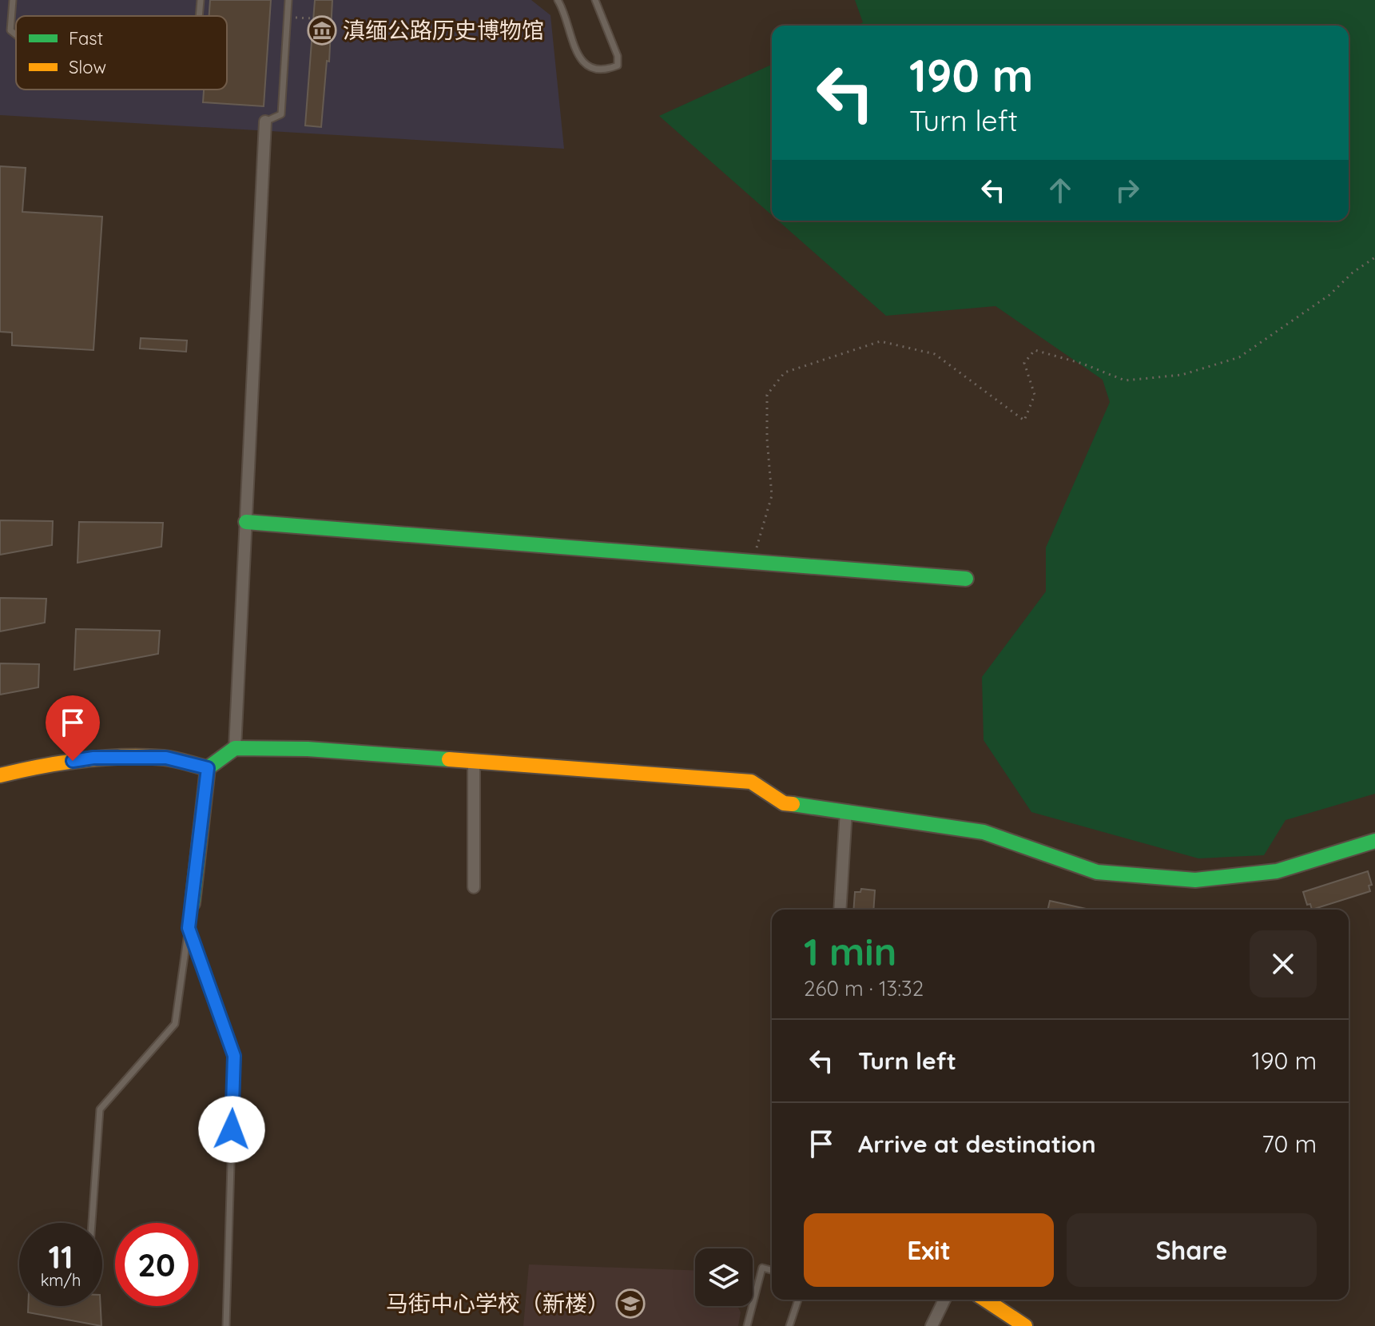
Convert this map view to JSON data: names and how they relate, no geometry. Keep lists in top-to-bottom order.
{
  "places": {
    "museum": ["滇缅公路历史博物馆"],
    "school or university": ["马街中心学校（新楼）"]
  },
  "legend": ["Fast", "Slow"],
  "page": {
    "turn": ["190 m", "Turn left"],
    "heading": ["1 min", "260 m · 13:32"],
    "list": [
      {
        "name": "Turn left",
        "value": "190 m"
      },
      {
        "name": "Arrive at destination",
        "value": "70 m"
      }
    ],
    "buttons": ["Exit", "Share"],
    "speed": "11 km/h",
    "limit": "20"
  }
}
